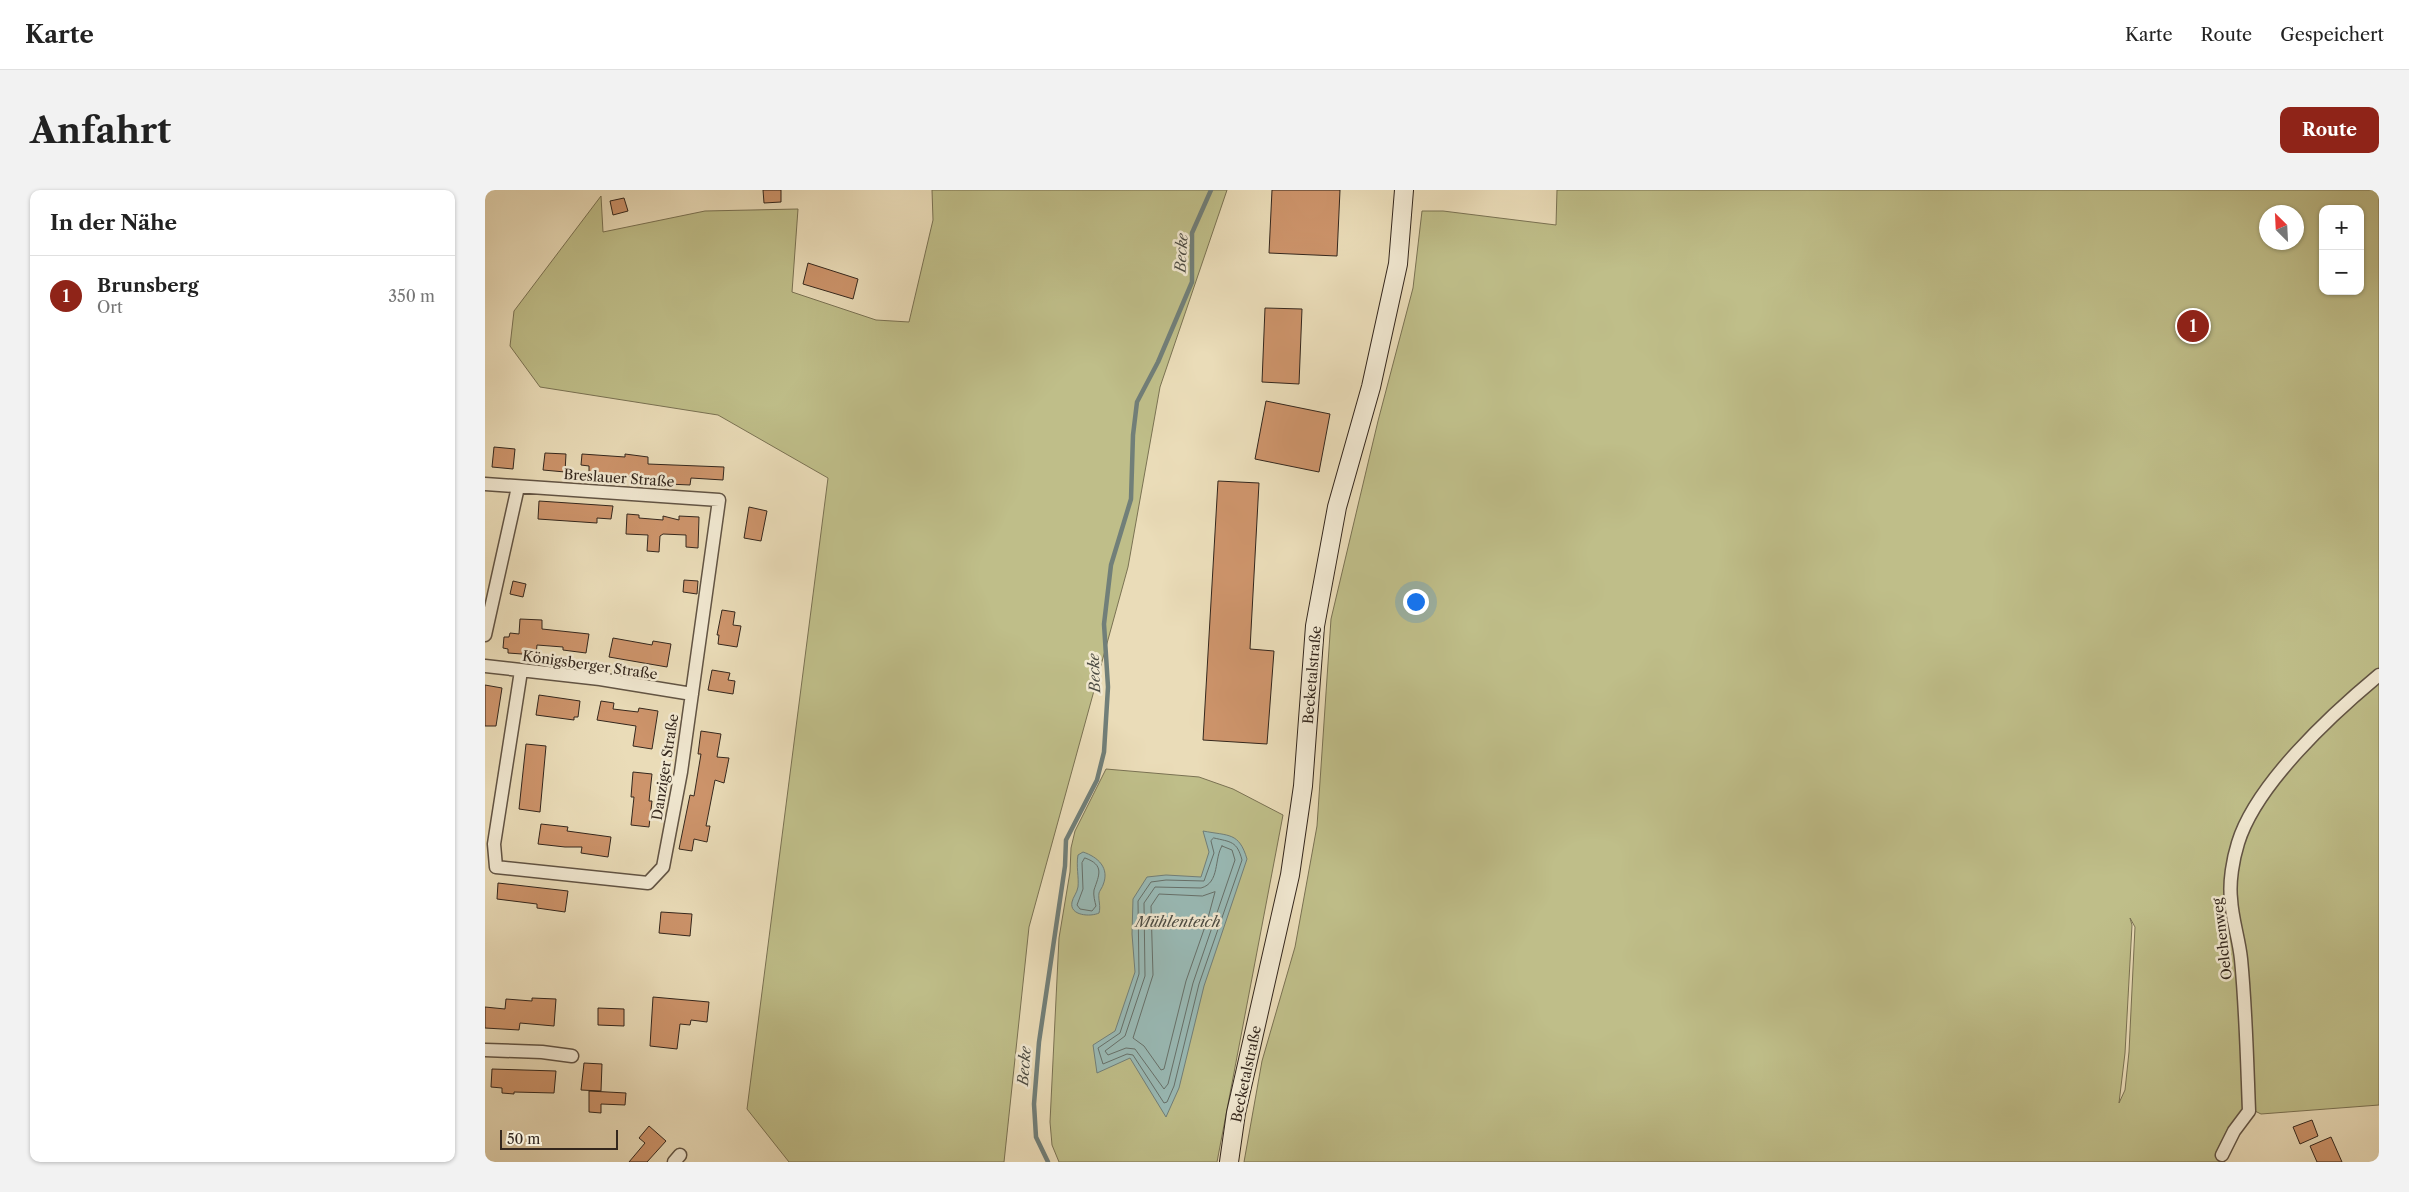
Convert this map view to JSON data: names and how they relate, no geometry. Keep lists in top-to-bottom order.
{
  "streets": {
    "main road": ["Becketalstraße"],
    "street": [
      "Breslauer Straße",
      "Königsberger Straße",
      "Danziger Straße",
      "Oelchenweg"
    ]
  },
  "crossings": [
    ["Breslauer Straße", "Danziger Straße"],
    ["Königsberger Straße", "Danziger Straße"]
  ],
  "water": ["Becke", "Mühlenteich"],
  "scale_bar": "50 m",
  "north": "top left",
  "page": {
    "header": "Karte",
    "nav": ["Karte", "Route", "Gespeichert"],
    "buttons": "Route",
    "title": "Anfahrt",
    "heading": "In der Nähe",
    "map_buttons": ["+", "−"],
    "list": [
      {
        "mark": "1",
        "name": "Brunsberg",
        "note": "Ort",
        "value": "350 m"
      }
    ],
    "pins": "1",
    "scale": "50 m"
  }
}
